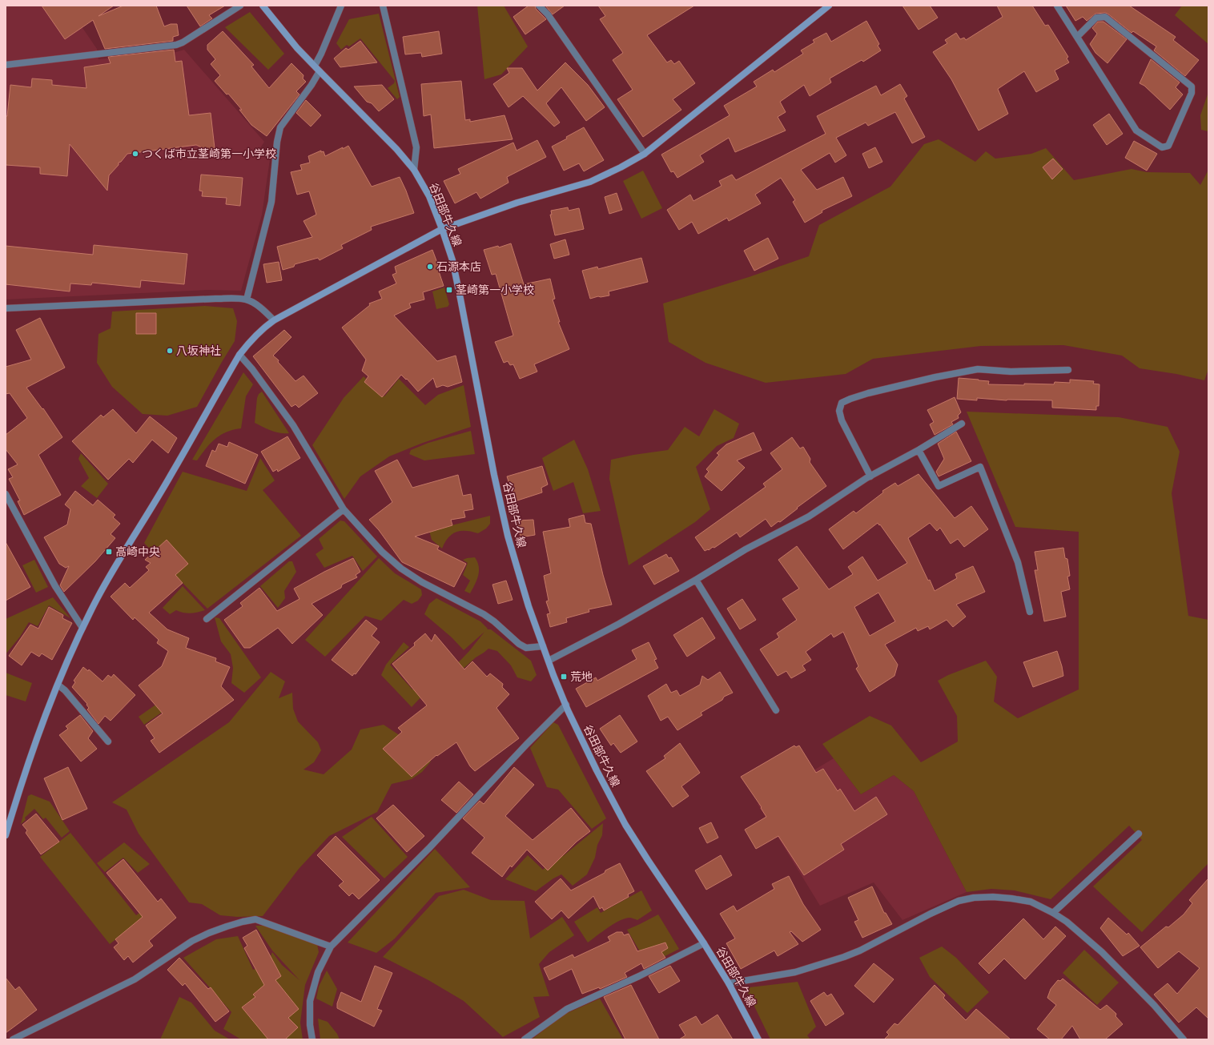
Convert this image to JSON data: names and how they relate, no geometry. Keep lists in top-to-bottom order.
{
  "streets": {
    "street": ["谷田部牛久線"]
  },
  "places": {
    "other": ["つくば市立茎崎第一小学校", "石源本店", "八坂神社"],
    "transit": ["茎崎第一小学校", "高崎中央", "荒地"]
  }
}
